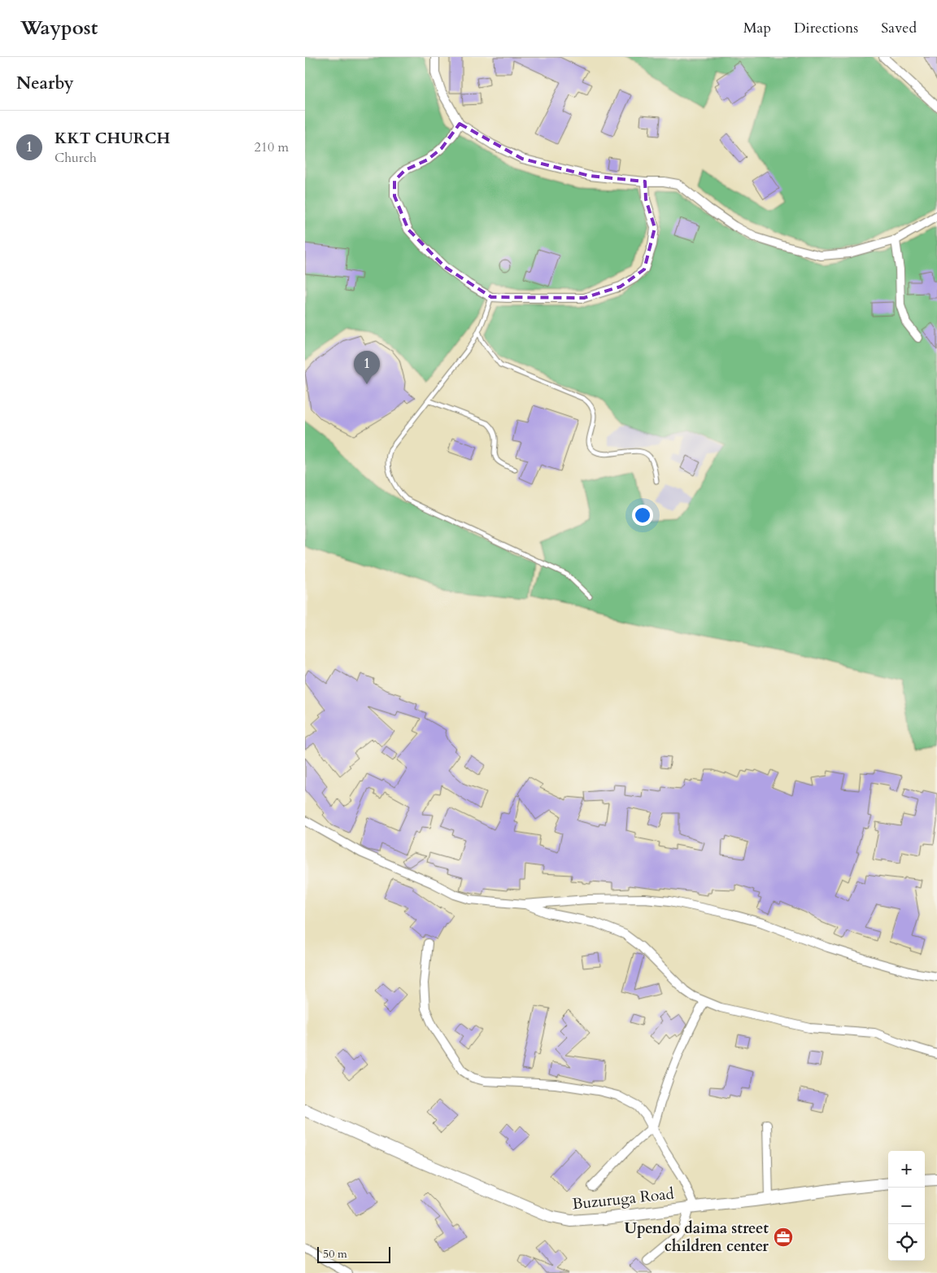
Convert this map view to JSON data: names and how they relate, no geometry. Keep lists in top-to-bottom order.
{
  "streets": {
    "main road": ["Buzuruga Road"]
  },
  "places": {
    "office": ["Upendo daima street children center"]
  },
  "scale_bar": "50 m",
  "page": {
    "header": "Waypost",
    "nav": ["Map", "Directions", "Saved"],
    "heading": "Nearby",
    "list": [
      {
        "mark": "1",
        "name": "KKT CHURCH",
        "note": "Church",
        "value": "210 m"
      }
    ],
    "pins": "1",
    "map_buttons": ["+", "−"],
    "scale": "50 m"
  }
}
